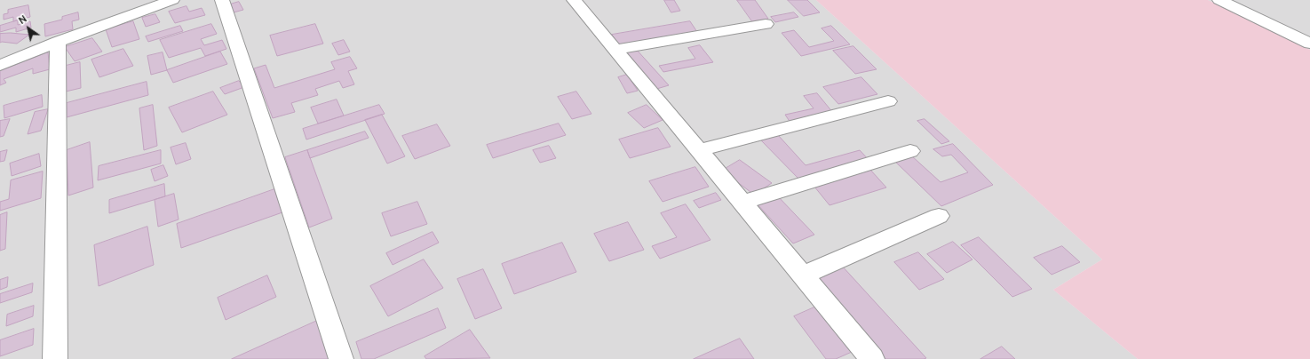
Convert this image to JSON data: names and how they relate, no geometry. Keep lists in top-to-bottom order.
{
  "north": "top left"
}
